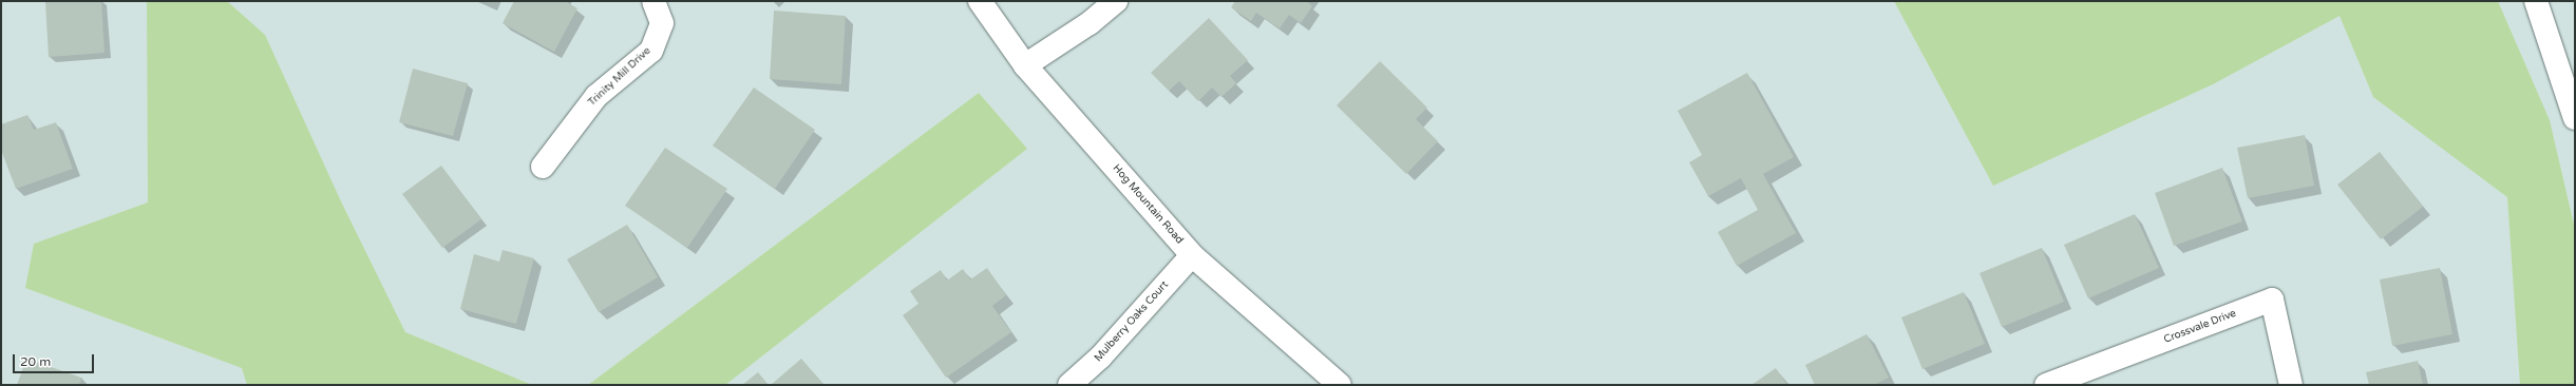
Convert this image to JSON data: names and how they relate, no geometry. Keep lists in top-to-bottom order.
{
  "streets": {
    "street": [
      "Trinity Mill Drive",
      "Hog Mountain Road",
      "Mulberry Oaks Court",
      "Crossvale Drive"
    ]
  },
  "crossings": [
    ["Hog Mountain Road", "Mulberry Oaks Court"]
  ],
  "scale_bar": "20 m"
}
